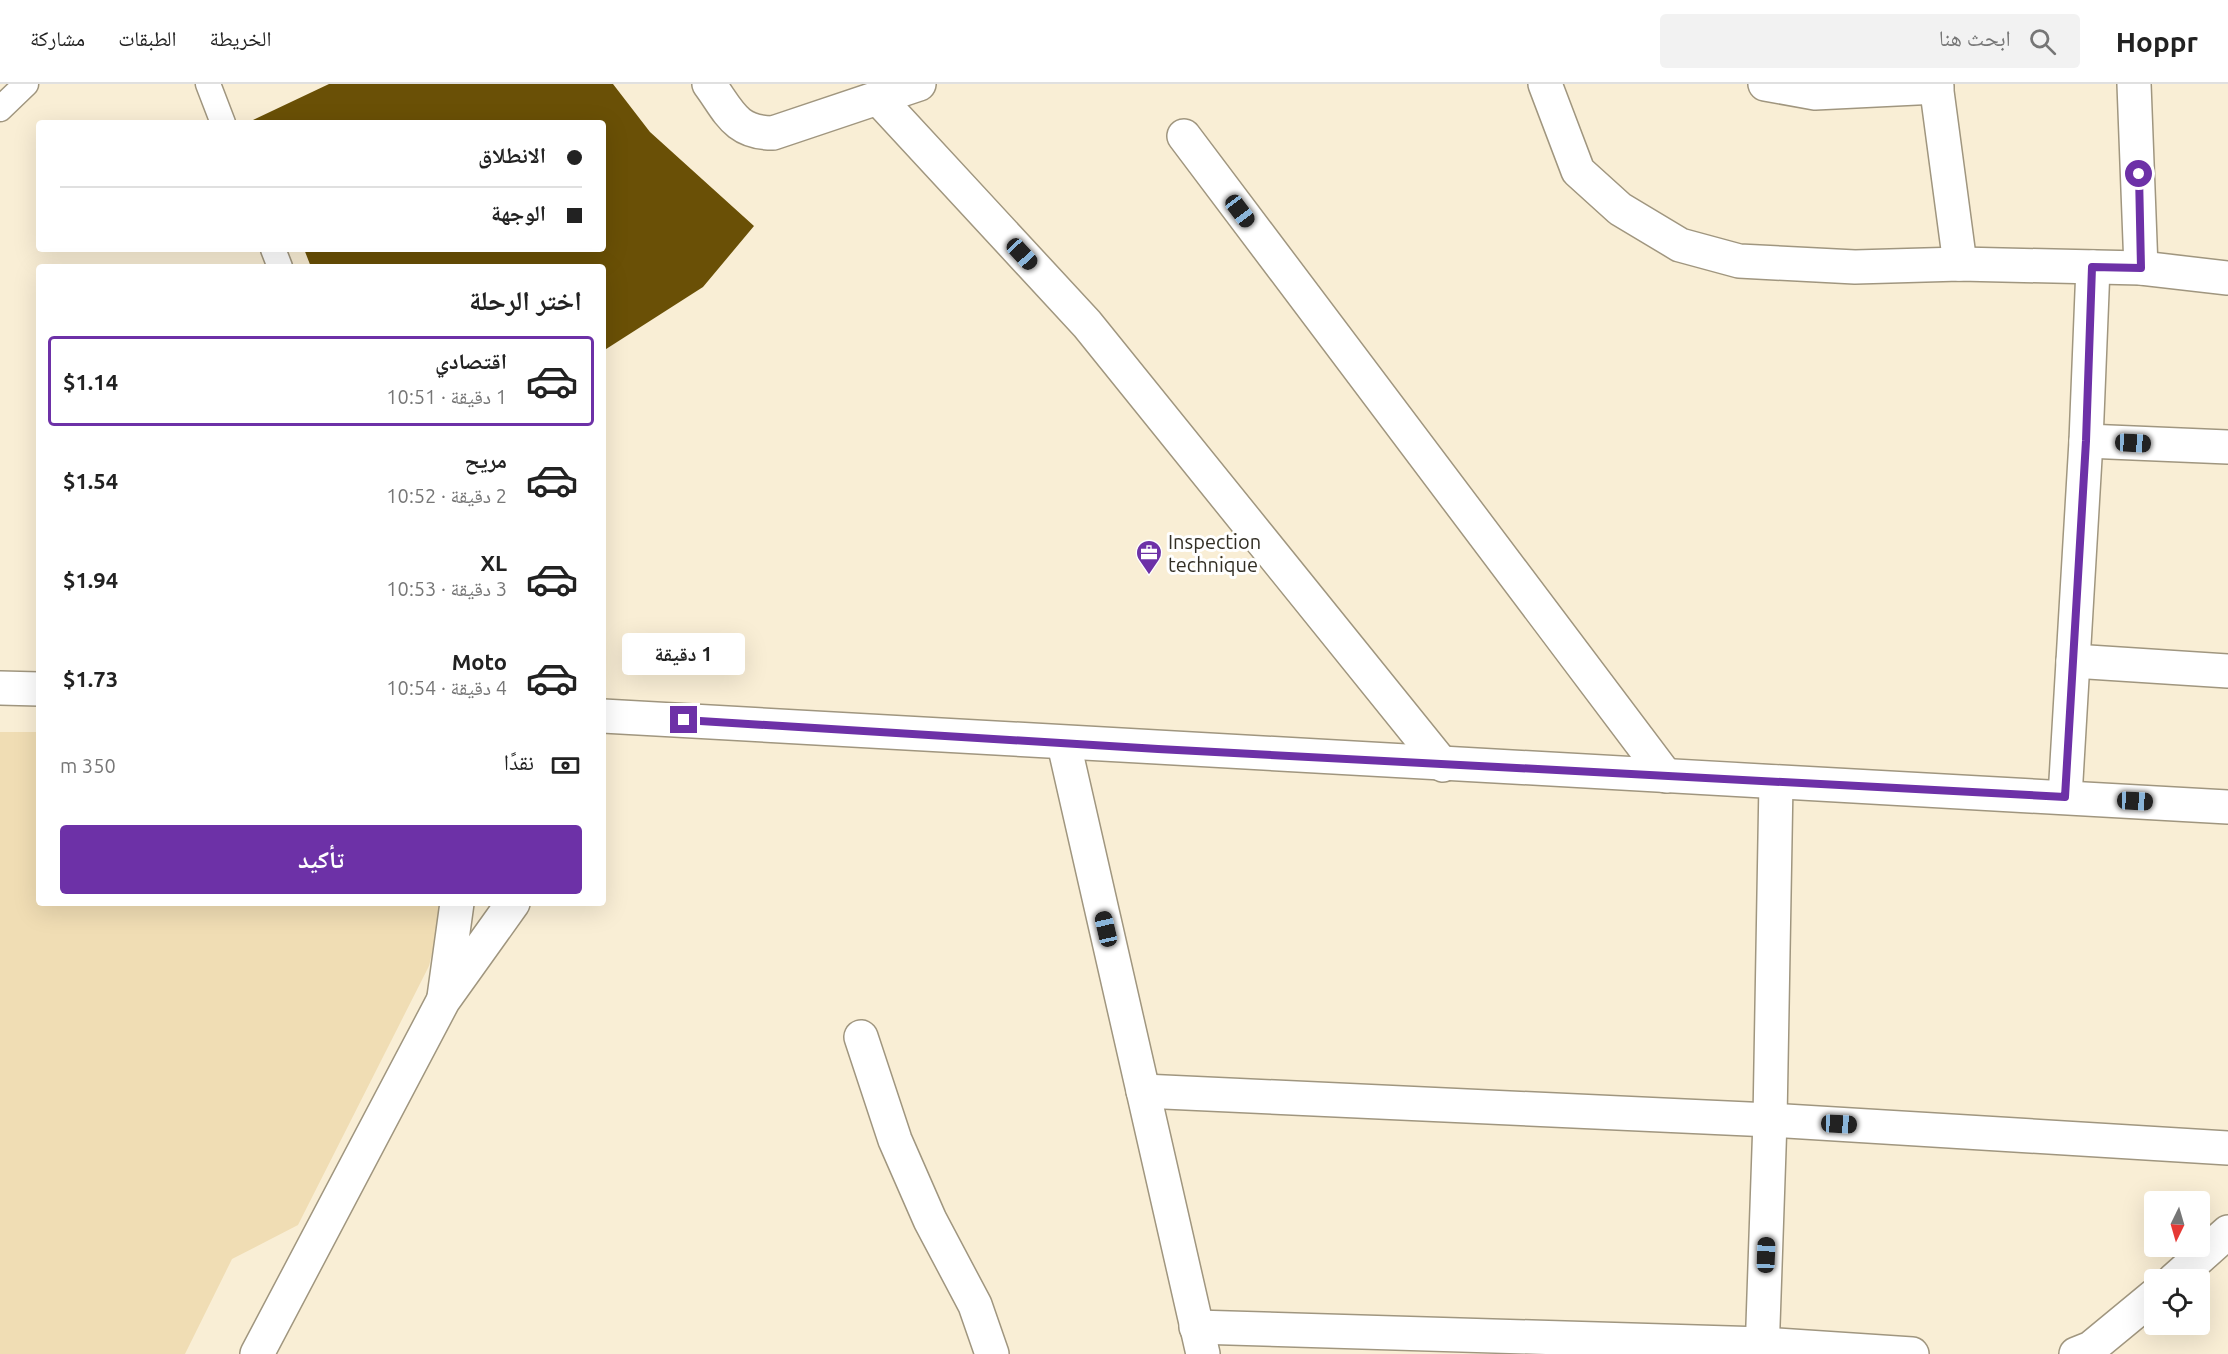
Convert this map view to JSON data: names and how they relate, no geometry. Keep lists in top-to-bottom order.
{
  "places": {
    "office": ["Inspection technique"]
  },
  "north": "bottom",
  "page": {
    "header": "Hoppr",
    "search": "ابحث هنا",
    "nav": ["الخريطة", "الطبقات", "مشاركة"],
    "banner": ["الانطلاق", "الوجهة"],
    "heading": "اختر الرحلة",
    "list": [
      {
        "name": "اقتصادي",
        "note": "1 دقيقة · 10:51",
        "value": "$1.14"
      },
      {
        "name": "مريح",
        "note": "2 دقيقة · 10:52",
        "value": "$1.54"
      },
      {
        "name": "XL",
        "note": "3 دقيقة · 10:53",
        "value": "$1.94"
      },
      {
        "name": "Moto",
        "note": "4 دقيقة · 10:54",
        "value": "$1.73"
      }
    ],
    "bubble": "1 دقيقة",
    "pay": ["نقدًا", "350 m"],
    "buttons": "تأكيد"
  }
}
